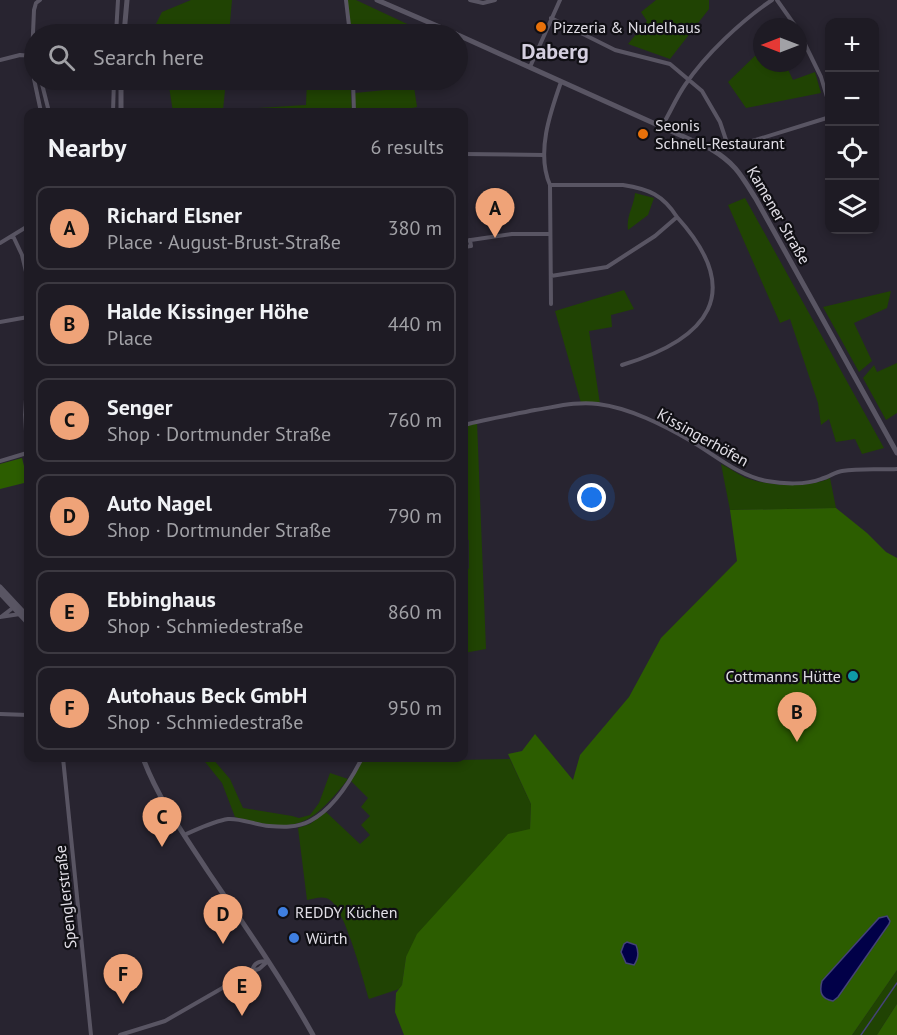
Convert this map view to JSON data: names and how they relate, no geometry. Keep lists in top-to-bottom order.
{
  "streets": {
    "main road": ["Kamener Straße"],
    "street": ["Kissingerhöfen", "Spenglerstraße"]
  },
  "districts": ["Daberg"],
  "places": [
    "Pizzeria & Nudelhaus",
    "Seonis Schnell-Restaurant",
    "Cottmanns Hütte",
    "REDDY Küchen",
    "Würth"
  ],
  "north": "left",
  "page": {
    "map_buttons": ["+", "−"],
    "search": "Search here",
    "heading": ["Nearby", "6 results"],
    "list": [
      {
        "mark": "A",
        "name": "Richard Elsner",
        "note": "Place · August-Brust-Straße",
        "value": "380 m"
      },
      {
        "mark": "B",
        "name": "Halde Kissinger Höhe",
        "note": "Place",
        "value": "440 m"
      },
      {
        "mark": "C",
        "name": "Senger",
        "note": "Shop · Dortmunder Straße",
        "value": "760 m"
      },
      {
        "mark": "D",
        "name": "Auto Nagel",
        "note": "Shop · Dortmunder Straße",
        "value": "790 m"
      },
      {
        "mark": "E",
        "name": "Ebbinghaus",
        "note": "Shop · Schmiedestraße",
        "value": "860 m"
      },
      {
        "mark": "F",
        "name": "Autohaus Beck GmbH",
        "note": "Shop · Schmiedestraße",
        "value": "950 m"
      }
    ],
    "pins": [
      "A",
      "B",
      "C",
      "D",
      "F",
      "E"
    ]
  }
}
